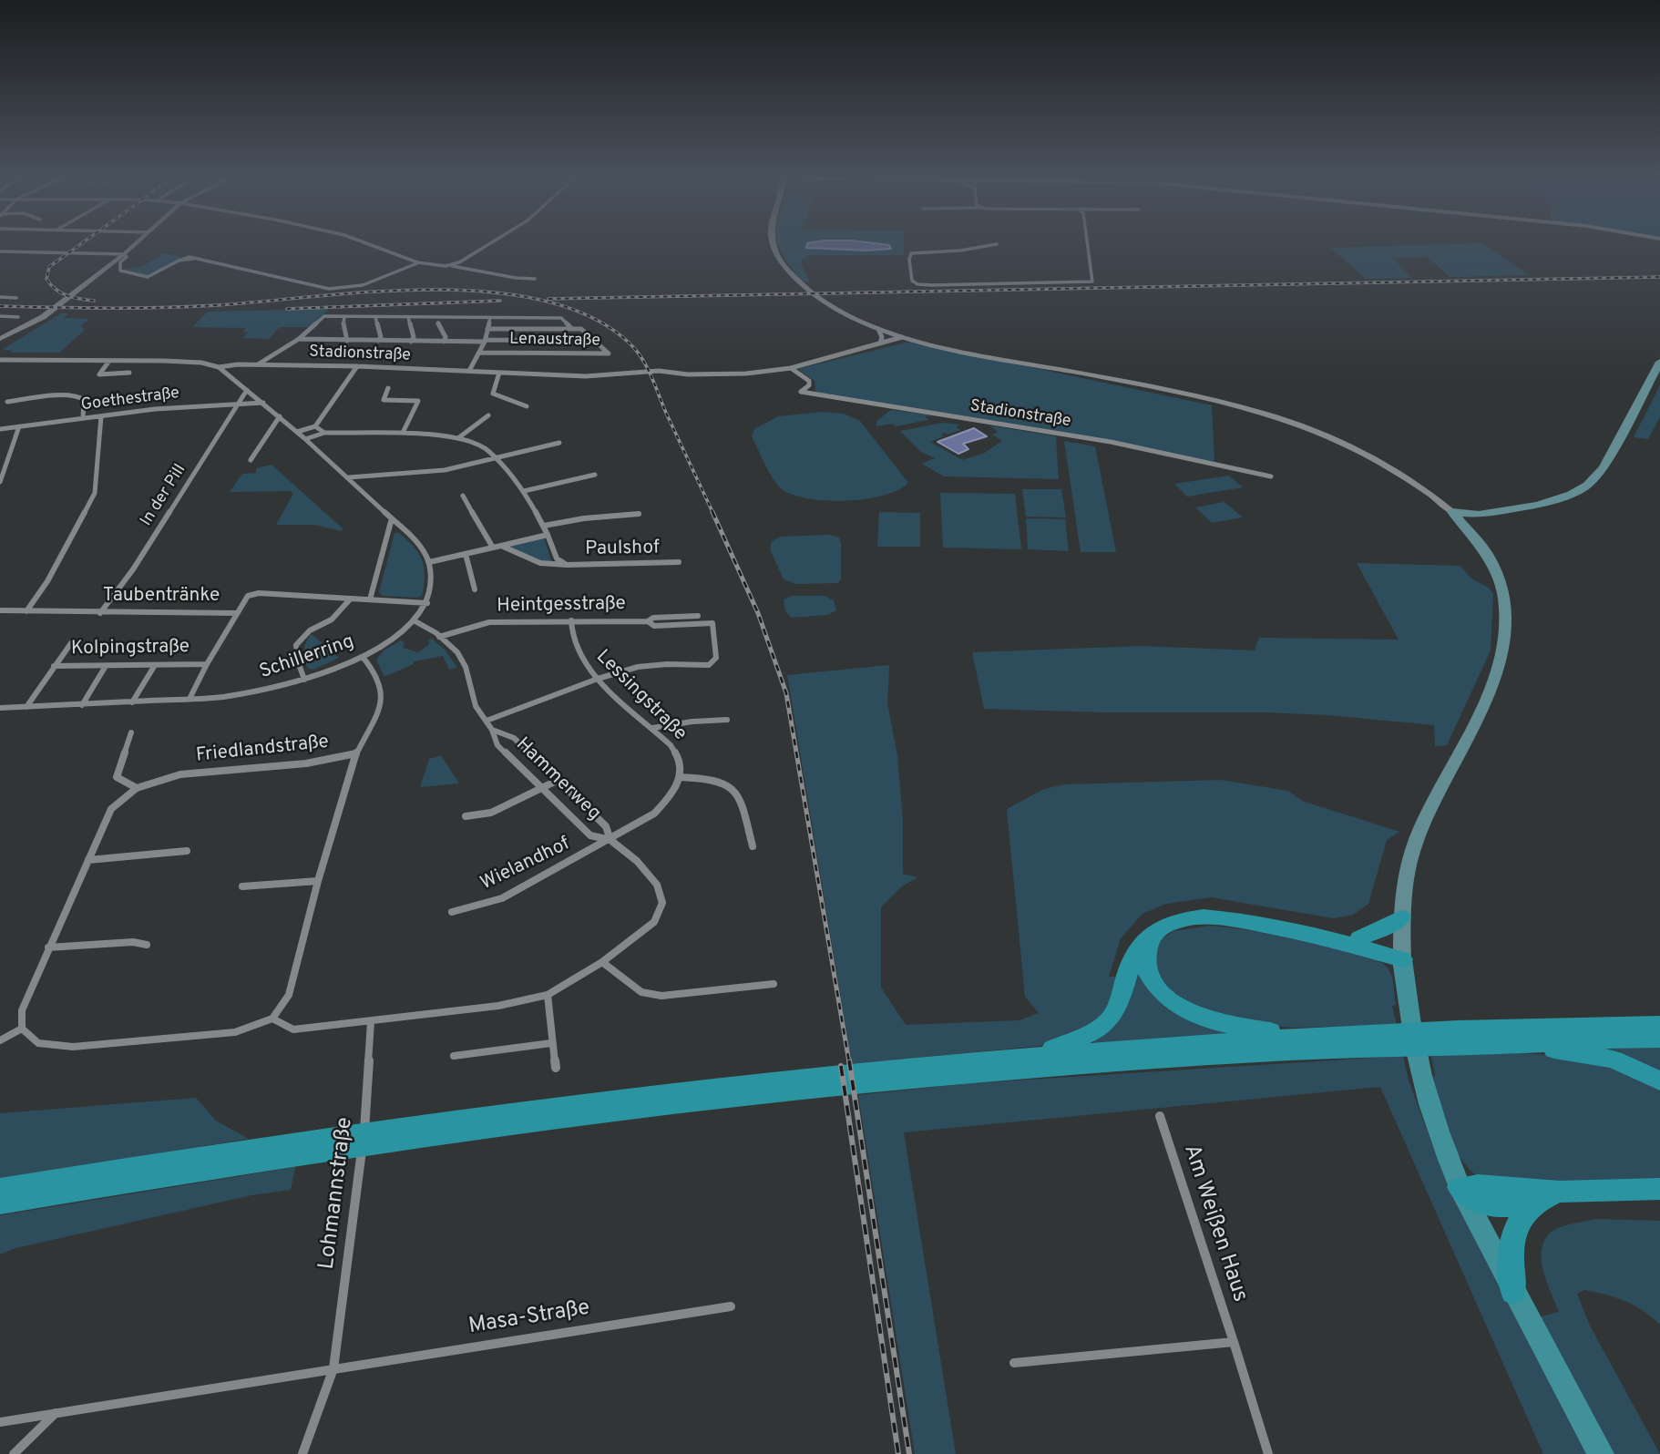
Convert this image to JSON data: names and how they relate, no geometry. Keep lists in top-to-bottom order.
{
  "streets": {
    "street": [
      "Lenaustraße",
      "Stadionstraße",
      "Goethestraße",
      "In der Pill",
      "Paulshof",
      "Taubentränke",
      "Heintgesstraße",
      "Kolpingstraße",
      "Schillerring",
      "Lessingstraße",
      "Friedlandstraße",
      "Hammerweg",
      "Wielandhof",
      "Lohmannstraße",
      "Am Weißen Haus",
      "Masa-Straße"
    ]
  },
  "crossings": [
    ["Lenaustraße", "Stadionstraße"],
    ["Goethestraße", "In der Pill"],
    ["In der Pill", "Taubentränke"],
    ["Taubentränke", "Schillerring"],
    ["Heintgesstraße", "Lessingstraße"],
    ["Heintgesstraße", "Hammerweg"],
    ["Schillerring", "Friedlandstraße"],
    ["Schillerring", "Hammerweg"],
    ["Hammerweg", "Wielandhof"],
    ["Hammerweg", "Lohmannstraße"],
    ["Lohmannstraße", "Masa-Straße"]
  ]
}
